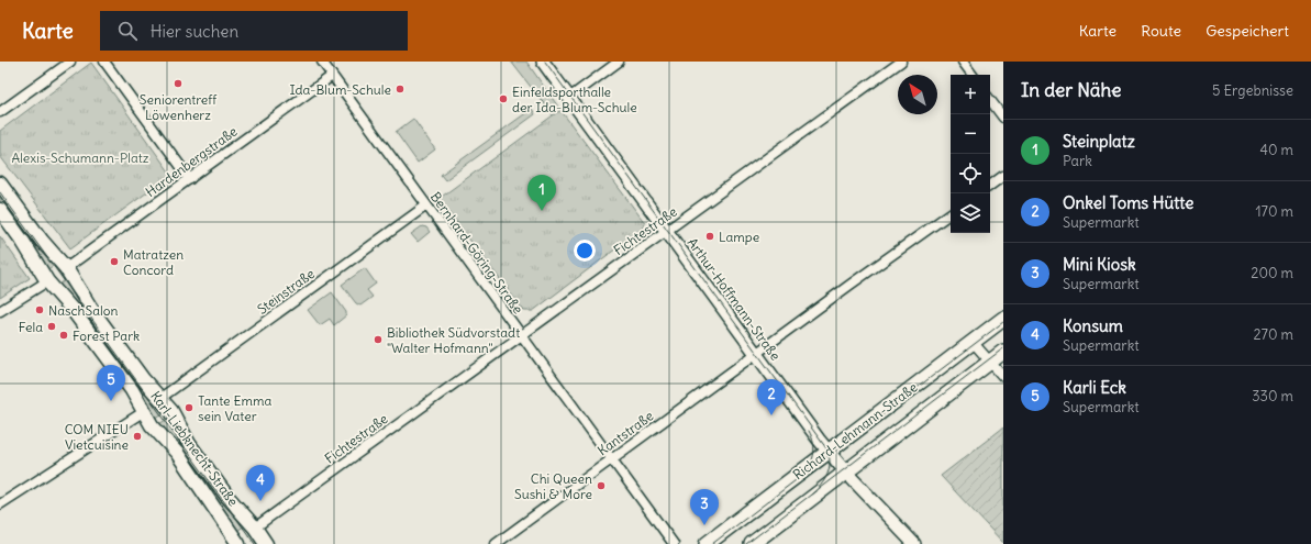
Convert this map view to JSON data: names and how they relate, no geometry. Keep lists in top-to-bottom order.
{
  "streets": {
    "main road": ["Richard-Lehmann-Straße", "Karl-Liebknecht-Straße"],
    "street": [
      "Hardenbergstraße",
      "Fichtestraße",
      "Bernhard-Göring-Straße",
      "Steinstraße",
      "Arthur-Hoffmann-Straße",
      "Kantstraße"
    ]
  },
  "crossings": [
    ["Hardenbergstraße", "Bernhard-Göring-Straße"],
    ["Hardenbergstraße", "Karl-Liebknecht-Straße"],
    ["Fichtestraße", "Bernhard-Göring-Straße"],
    ["Fichtestraße", "Arthur-Hoffmann-Straße"],
    ["Fichtestraße", "Karl-Liebknecht-Straße"],
    ["Bernhard-Göring-Straße", "Steinstraße"],
    ["Bernhard-Göring-Straße", "Kantstraße"],
    ["Steinstraße", "Karl-Liebknecht-Straße"],
    ["Arthur-Hoffmann-Straße", "Richard-Lehmann-Straße"],
    ["Arthur-Hoffmann-Straße", "Kantstraße"]
  ],
  "parks": ["Alexis-Schumann-Platz"],
  "places": [
    "Seniorentreff Löwenherz",
    "Ida-Blum-Schule",
    "Einfeldsporthalle der Ida-Blum-Schule",
    "Lampe",
    "Matratzen Concord",
    "NaschSalon",
    "Fela",
    "Forest Park",
    "Bibliothek Südvorstadt \"Walter Hofmann\"",
    "Tante Emma sein Vater",
    "COM NIEU Vietcuisine",
    "Chi Queen Sushi & More"
  ],
  "north": "top left",
  "page": {
    "header": "Karte",
    "search": "Hier suchen",
    "nav": ["Karte", "Route", "Gespeichert"],
    "heading": ["In der Nähe", "5 Ergebnisse"],
    "map_buttons": ["+", "−"],
    "list": [
      {
        "mark": "1",
        "name": "Steinplatz",
        "note": "Park",
        "value": "40 m"
      },
      {
        "mark": "2",
        "name": "Onkel Toms Hütte",
        "note": "Supermarkt",
        "value": "170 m"
      },
      {
        "mark": "3",
        "name": "Mini Kiosk",
        "note": "Supermarkt",
        "value": "200 m"
      },
      {
        "mark": "4",
        "name": "Konsum",
        "note": "Supermarkt",
        "value": "270 m"
      },
      {
        "mark": "5",
        "name": "Karli Eck",
        "note": "Supermarkt",
        "value": "330 m"
      }
    ],
    "pins": [
      "1",
      "5",
      "2",
      "4",
      "3"
    ]
  }
}
